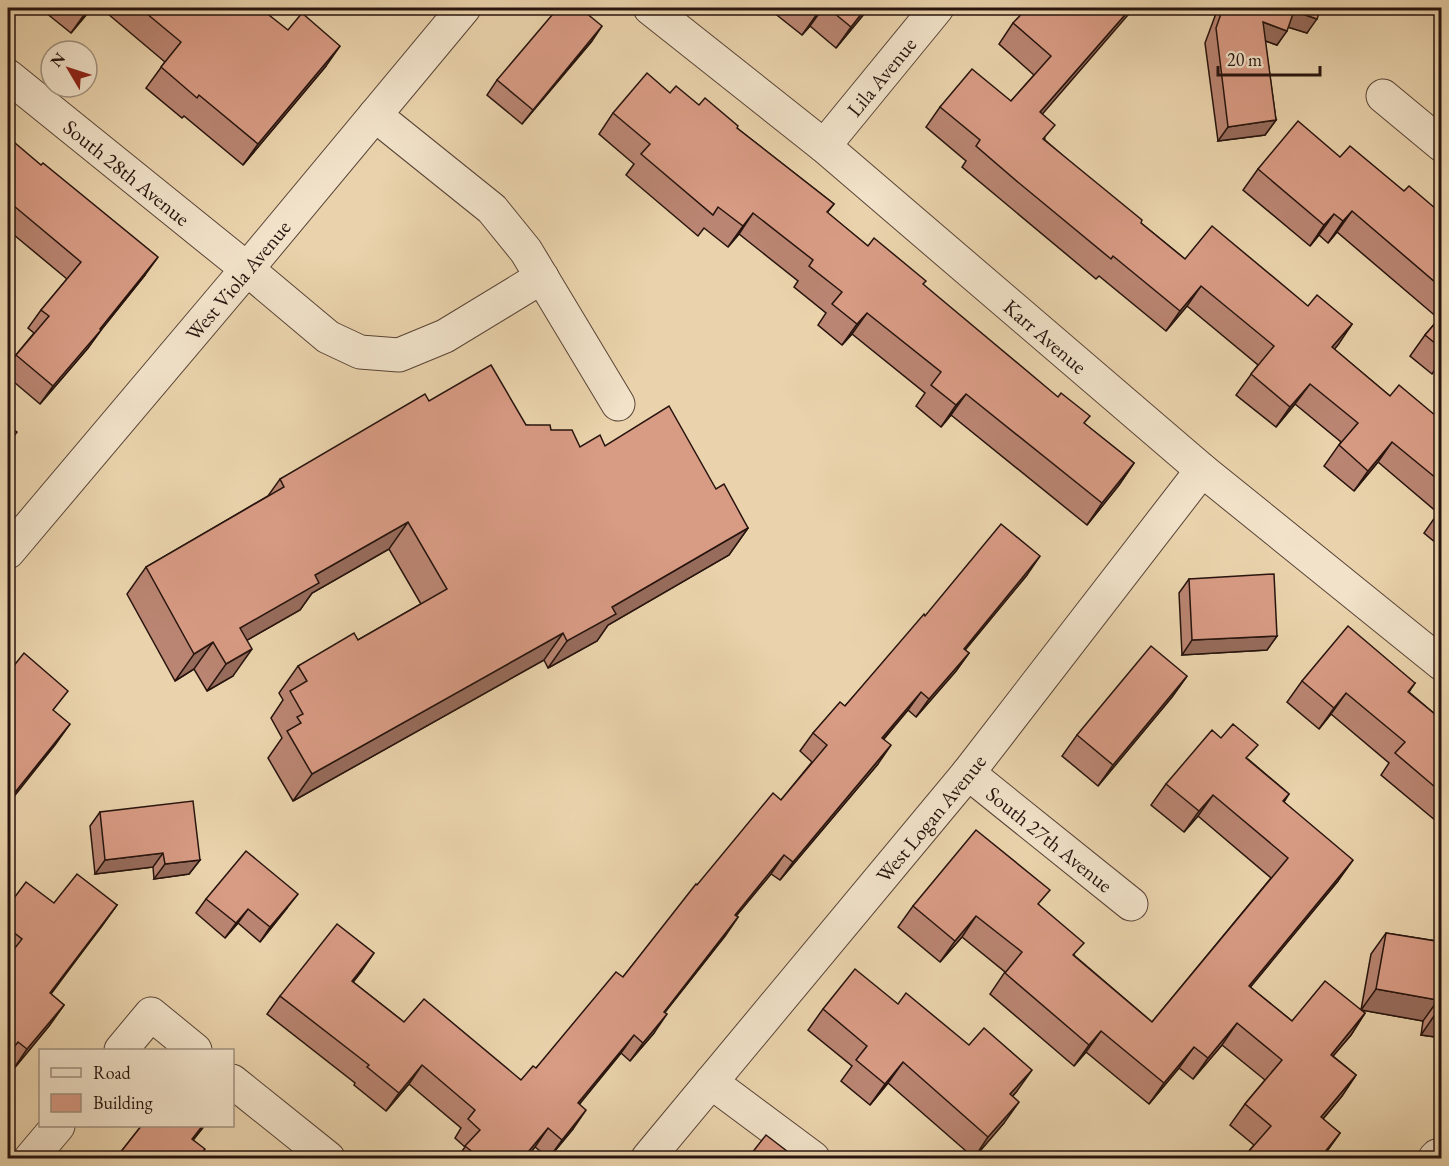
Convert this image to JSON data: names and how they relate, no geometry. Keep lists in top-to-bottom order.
{
  "streets": {
    "street": [
      "Lila Avenue",
      "South 28th Avenue",
      "West Viola Avenue",
      "Karr Avenue",
      "West Logan Avenue",
      "South 27th Avenue"
    ]
  },
  "crossings": [
    ["Lila Avenue", "Karr Avenue"],
    ["South 28th Avenue", "West Viola Avenue"],
    ["Karr Avenue", "West Logan Avenue"],
    ["West Logan Avenue", "South 27th Avenue"]
  ],
  "legend": ["Road", "Building"],
  "scale_bar": "20 m",
  "north": "top left"
}
